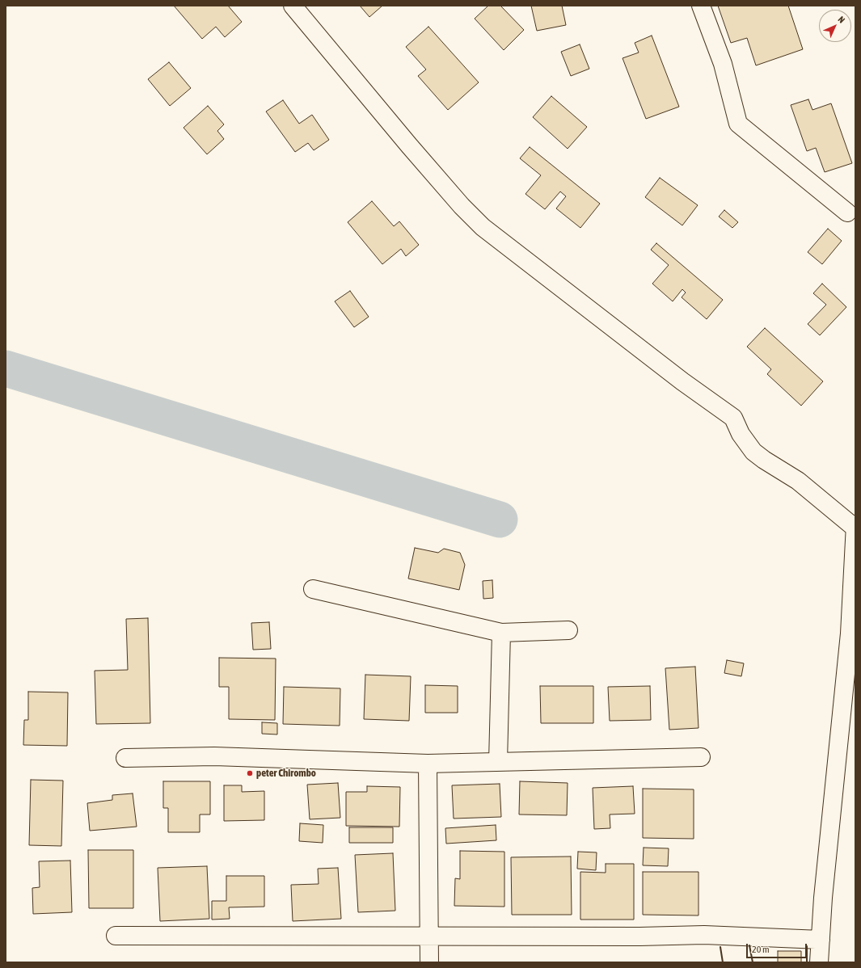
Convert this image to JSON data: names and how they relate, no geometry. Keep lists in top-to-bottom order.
{
  "places": ["peter Chirombo"],
  "scale_bar": "20 m",
  "north": "top right"
}
